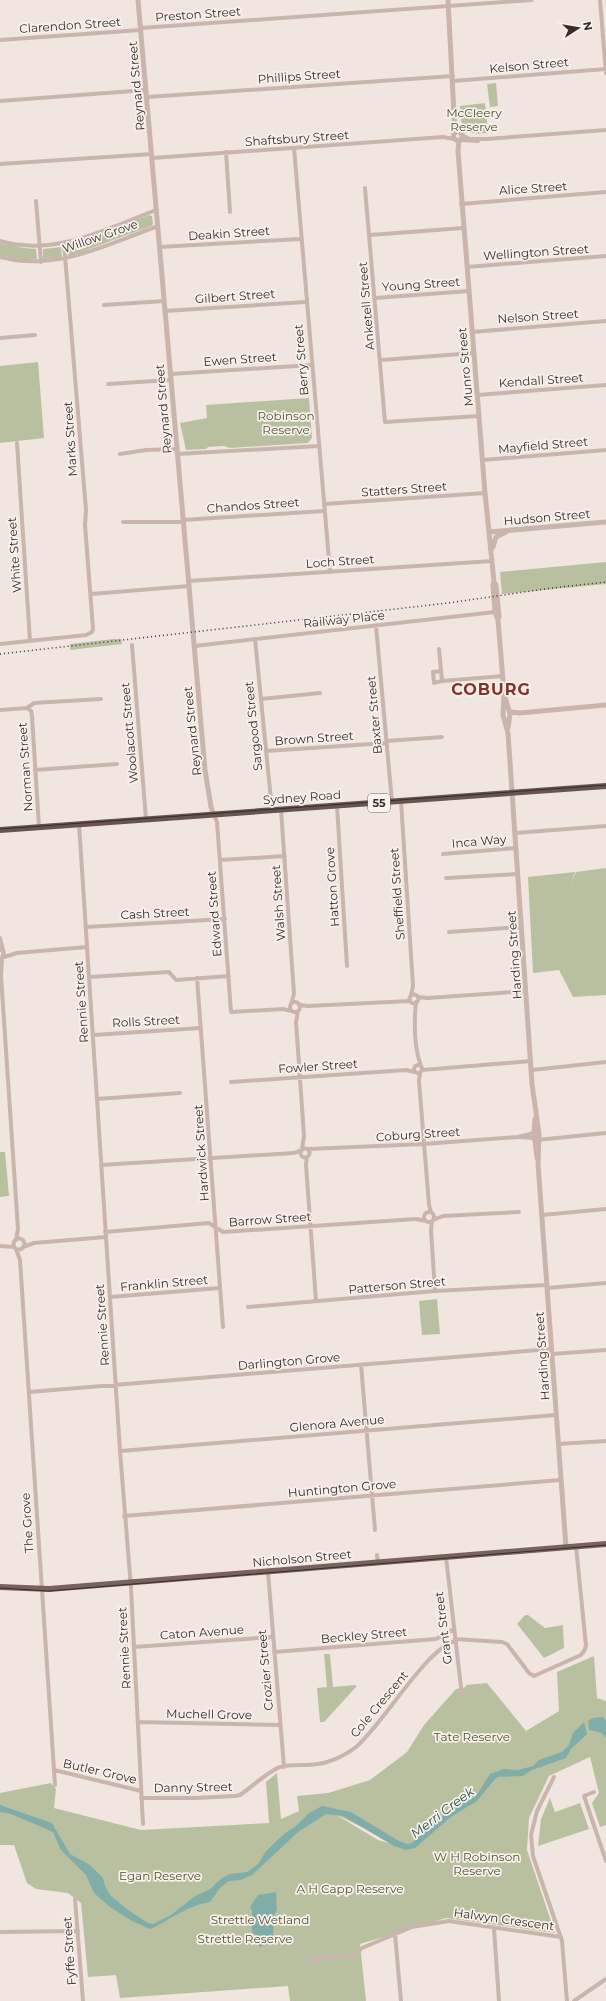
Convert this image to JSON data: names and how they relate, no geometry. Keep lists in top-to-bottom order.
{
  "streets": {
    "highway": ["Sydney Road", "55"],
    "main road": ["Nicholson Street"],
    "street": [
      "Preston Street",
      "Clarendon Street",
      "Kelson Street",
      "Phillips Street",
      "Reynard Street",
      "Shaftsbury Street",
      "Alice Street",
      "Deakin Street",
      "Willow Grove",
      "Wellington Street",
      "Young Street",
      "Gilbert Street",
      "Anketell Street",
      "Nelson Street",
      "Ewen Street",
      "Berry Street",
      "Munro Street",
      "Kendall Street",
      "Marks Street",
      "Mayfield Street",
      "Statters Street",
      "Chandos Street",
      "Hudson Street",
      "White Street",
      "Loch Street",
      "Railway Place",
      "Baxter Street",
      "Sargood Street",
      "Woolacott Street",
      "Brown Street",
      "Norman Street",
      "Inca Way",
      "Hatton Grove",
      "Sheffield Street",
      "Walsh Street",
      "Cash Street",
      "Edward Street",
      "Harding Street",
      "Rennie Street",
      "Rolls Street",
      "Fowler Street",
      "Coburg Street",
      "Hardwick Street",
      "Barrow Street",
      "Franklin Street",
      "Patterson Street",
      "Darlington Grove",
      "Glenora Avenue",
      "Huntington Grove",
      "The Grove",
      "Grant Street",
      "Caton Avenue",
      "Beckley Street",
      "Crozier Street",
      "Cole Crescent",
      "Muchell Grove",
      "Butler Grove",
      "Danny Street",
      "Halwyn Crescent",
      "Fyffe Street"
    ]
  },
  "crossings": [
    ["Preston Street", "Clarendon Street"],
    ["Preston Street", "Reynard Street"],
    ["Preston Street", "Munro Street"],
    ["Clarendon Street", "Reynard Street"],
    ["Kelson Street", "Phillips Street"],
    ["Kelson Street", "Munro Street"],
    ["Phillips Street", "Reynard Street"],
    ["Phillips Street", "Munro Street"],
    ["Reynard Street", "Shaftsbury Street"],
    ["Reynard Street", "Deakin Street"],
    ["Reynard Street", "Willow Grove"],
    ["Reynard Street", "Gilbert Street"],
    ["Reynard Street", "Ewen Street"],
    ["Reynard Street", "Chandos Street"],
    ["Reynard Street", "Loch Street"],
    ["Reynard Street", "Railway Place"],
    ["Reynard Street", "Sydney Road"],
    ["Reynard Street", "Edward Street"],
    ["Shaftsbury Street", "Berry Street"],
    ["Shaftsbury Street", "Munro Street"],
    ["Alice Street", "Munro Street"],
    ["Deakin Street", "Berry Street"],
    ["Willow Grove", "Marks Street"],
    ["Wellington Street", "Munro Street"],
    ["Young Street", "Anketell Street"],
    ["Young Street", "Munro Street"],
    ["Gilbert Street", "Berry Street"],
    ["Anketell Street", "Munro Street"],
    ["Nelson Street", "Munro Street"],
    ["Ewen Street", "Berry Street"],
    ["Berry Street", "Statters Street"],
    ["Berry Street", "Chandos Street"],
    ["Berry Street", "Loch Street"],
    ["Munro Street", "Kendall Street"],
    ["Munro Street", "Mayfield Street"],
    ["Munro Street", "Statters Street"],
    ["Munro Street", "Hudson Street"],
    ["Munro Street", "Loch Street"],
    ["Munro Street", "Railway Place"],
    ["Munro Street", "Sydney Road"],
    ["Munro Street", "Harding Street"],
    ["Marks Street", "White Street"],
    ["Marks Street", "Loch Street"],
    ["Railway Place", "Baxter Street"],
    ["Railway Place", "Sargood Street"],
    ["Baxter Street", "Brown Street"],
    ["Baxter Street", "Sydney Road"],
    ["Sargood Street", "Brown Street"],
    ["Sargood Street", "Sydney Road"],
    ["Woolacott Street", "Sydney Road"],
    ["Norman Street", "Sydney Road"],
    ["Sydney Road", "Hatton Grove"],
    ["Sydney Road", "Sheffield Street"],
    ["Sydney Road", "Walsh Street"],
    ["Sydney Road", "Edward Street"],
    ["Sydney Road", "Harding Street"],
    ["Sydney Road", "Rennie Street"],
    ["Inca Way", "Harding Street"],
    ["Cash Street", "Edward Street"],
    ["Cash Street", "Rennie Street"],
    ["Harding Street", "Fowler Street"],
    ["Harding Street", "Coburg Street"],
    ["Harding Street", "Patterson Street"],
    ["Harding Street", "Darlington Grove"],
    ["Harding Street", "Glenora Avenue"],
    ["Harding Street", "Huntington Grove"],
    ["Harding Street", "Nicholson Street"],
    ["Rennie Street", "Rolls Street"],
    ["Rennie Street", "Barrow Street"],
    ["Rennie Street", "Franklin Street"],
    ["Rennie Street", "Darlington Grove"],
    ["Rennie Street", "Glenora Avenue"],
    ["Rennie Street", "Huntington Grove"],
    ["Rennie Street", "Nicholson Street"],
    ["Rennie Street", "Caton Avenue"],
    ["Rennie Street", "Muchell Grove"],
    ["Rennie Street", "Butler Grove"],
    ["Rennie Street", "Danny Street"],
    ["Rolls Street", "Hardwick Street"],
    ["Hardwick Street", "Barrow Street"],
    ["Hardwick Street", "Franklin Street"],
    ["Darlington Grove", "The Grove"],
    ["The Grove", "Nicholson Street"],
    ["The Grove", "Butler Grove"],
    ["Nicholson Street", "Grant Street"],
    ["Nicholson Street", "Crozier Street"],
    ["Grant Street", "Beckley Street"],
    ["Grant Street", "Cole Crescent"],
    ["Caton Avenue", "Crozier Street"],
    ["Beckley Street", "Crozier Street"],
    ["Crozier Street", "Cole Crescent"],
    ["Crozier Street", "Muchell Grove"],
    ["Crozier Street", "Danny Street"],
    ["Cole Crescent", "Danny Street"]
  ],
  "districts": ["COBURG"],
  "water": ["Merri Creek"],
  "parks": [
    "McCleery Reserve",
    "Robinson Reserve",
    "Tate Reserve",
    "W H Robinson Reserve",
    "Egan Reserve",
    "A H Capp Reserve",
    "Strettle Wetland",
    "Strettle Reserve"
  ],
  "north": "right"
}
